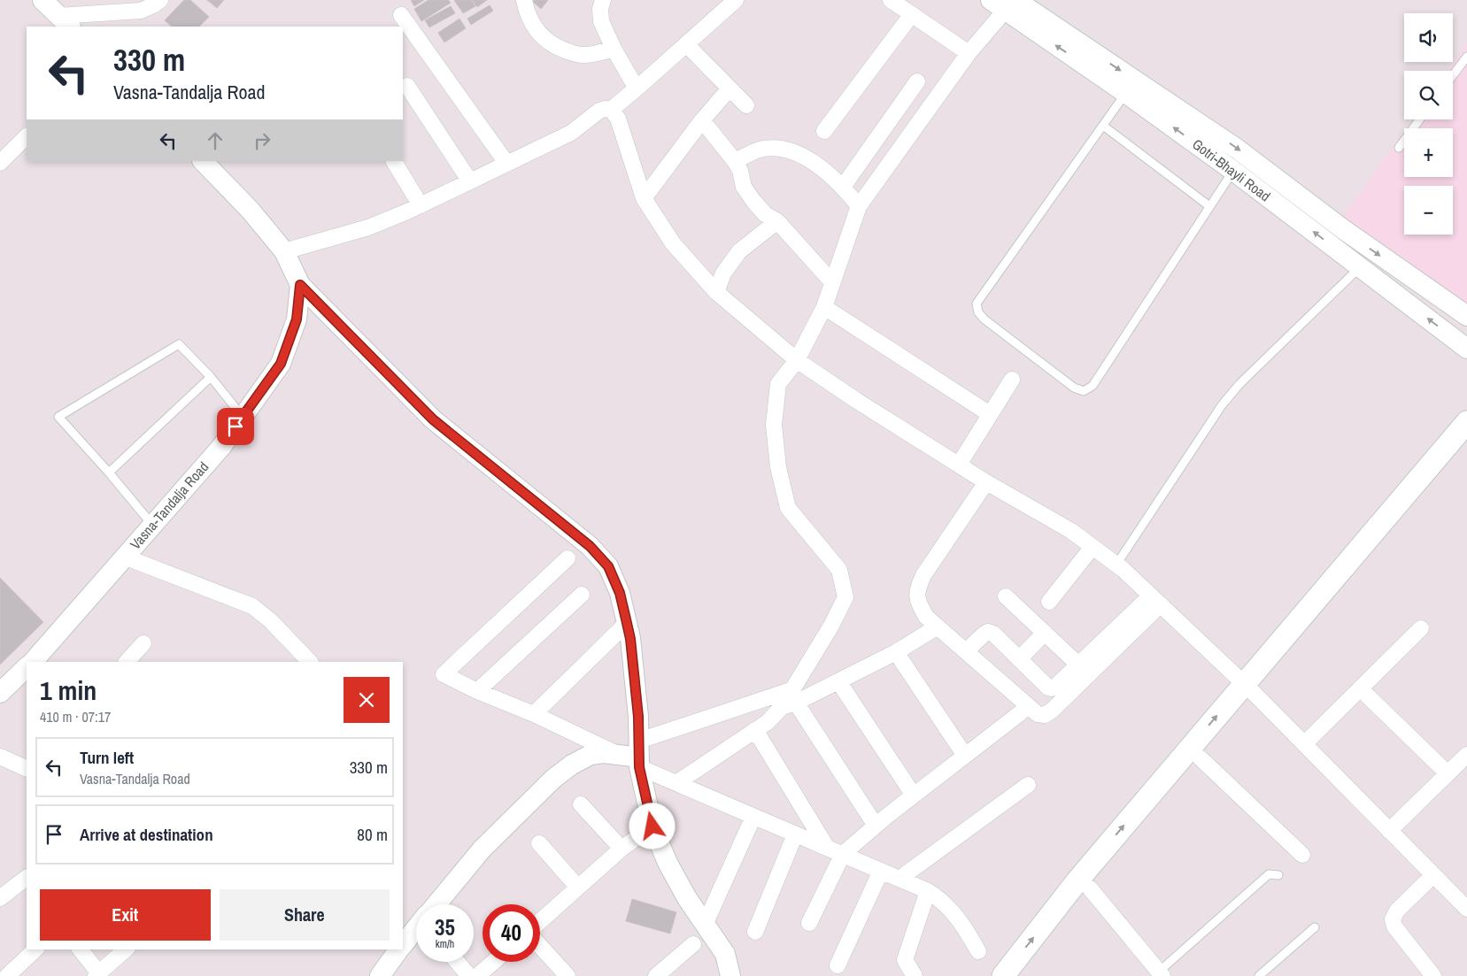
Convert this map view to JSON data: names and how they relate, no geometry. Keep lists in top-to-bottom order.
{
  "streets": {
    "street": ["Gotri-Bhayli Road", "Vasna-Tandalja Road"]
  },
  "page": {
    "map_buttons": ["+", "−"],
    "turn": ["330 m", "Vasna-Tandalja Road"],
    "heading": ["1 min", "410 m · 07:17"],
    "list": [
      {
        "name": "Turn left",
        "note": "Vasna-Tandalja Road",
        "value": "330 m"
      },
      {
        "name": "Arrive at destination",
        "value": "80 m"
      }
    ],
    "buttons": ["Exit", "Share"],
    "speed": "35 km/h",
    "limit": "40"
  }
}
